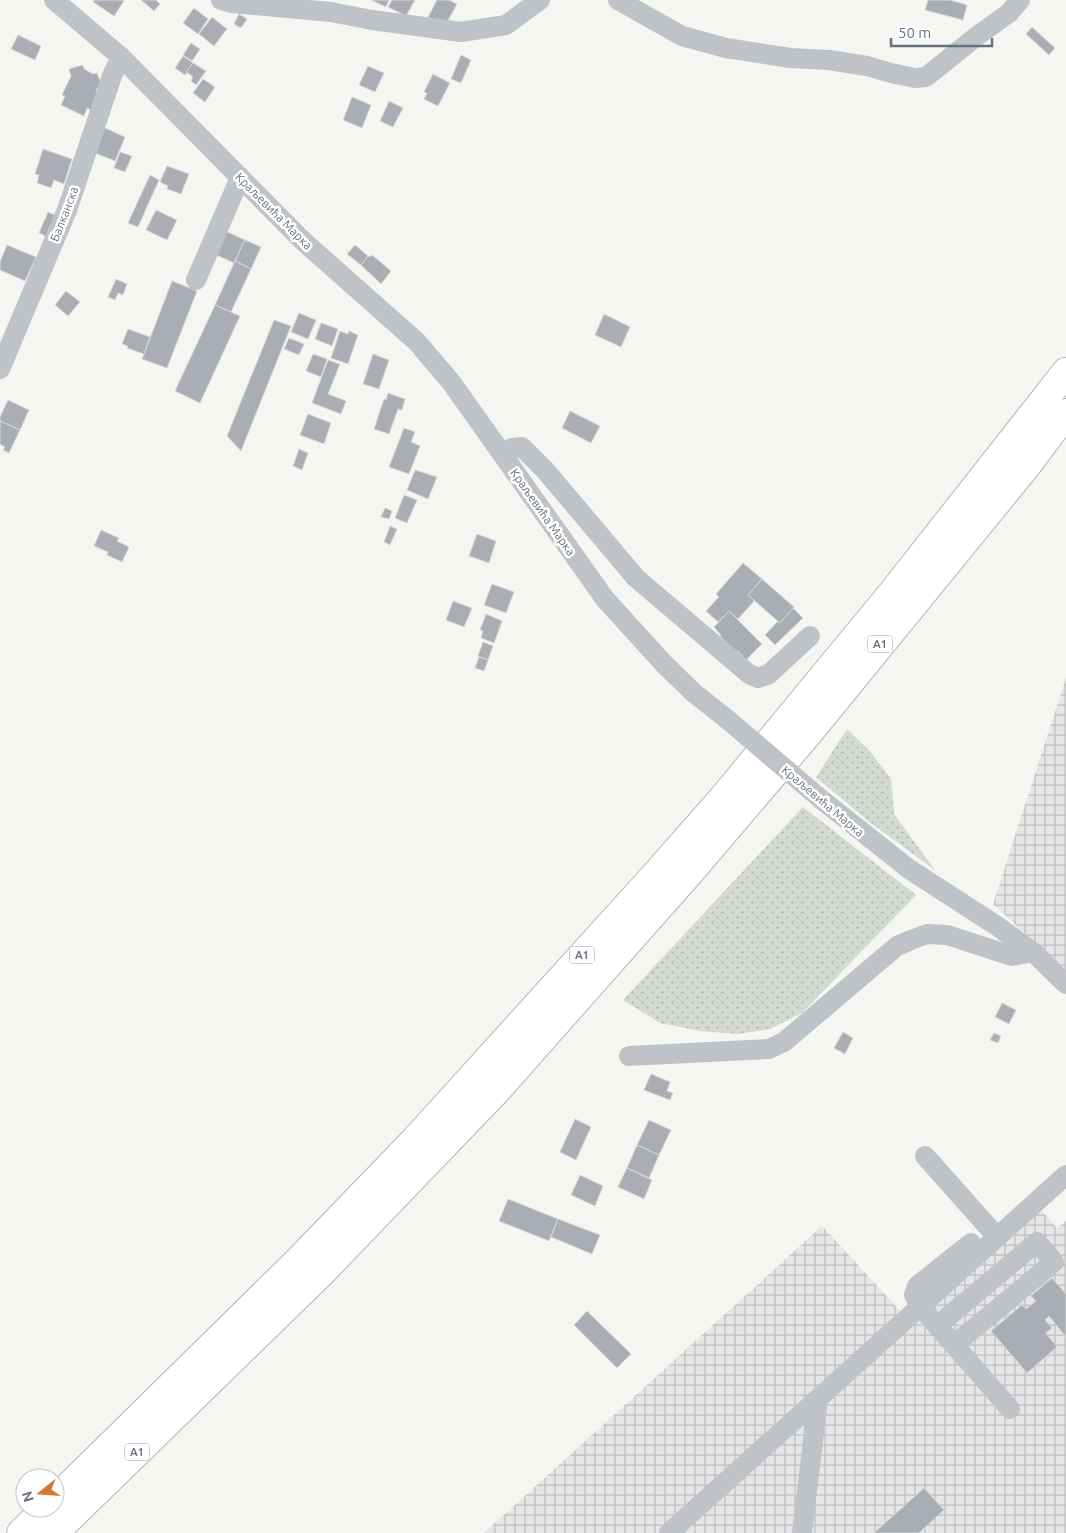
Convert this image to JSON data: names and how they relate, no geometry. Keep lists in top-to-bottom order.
{
  "streets": {
    "highway": ["A1"],
    "street": ["Краљевића Марка", "Балканска"]
  },
  "crossings": [
    ["Краљевића Марка", "Балканска"]
  ],
  "scale_bar": "50 m",
  "north": "left"
}
